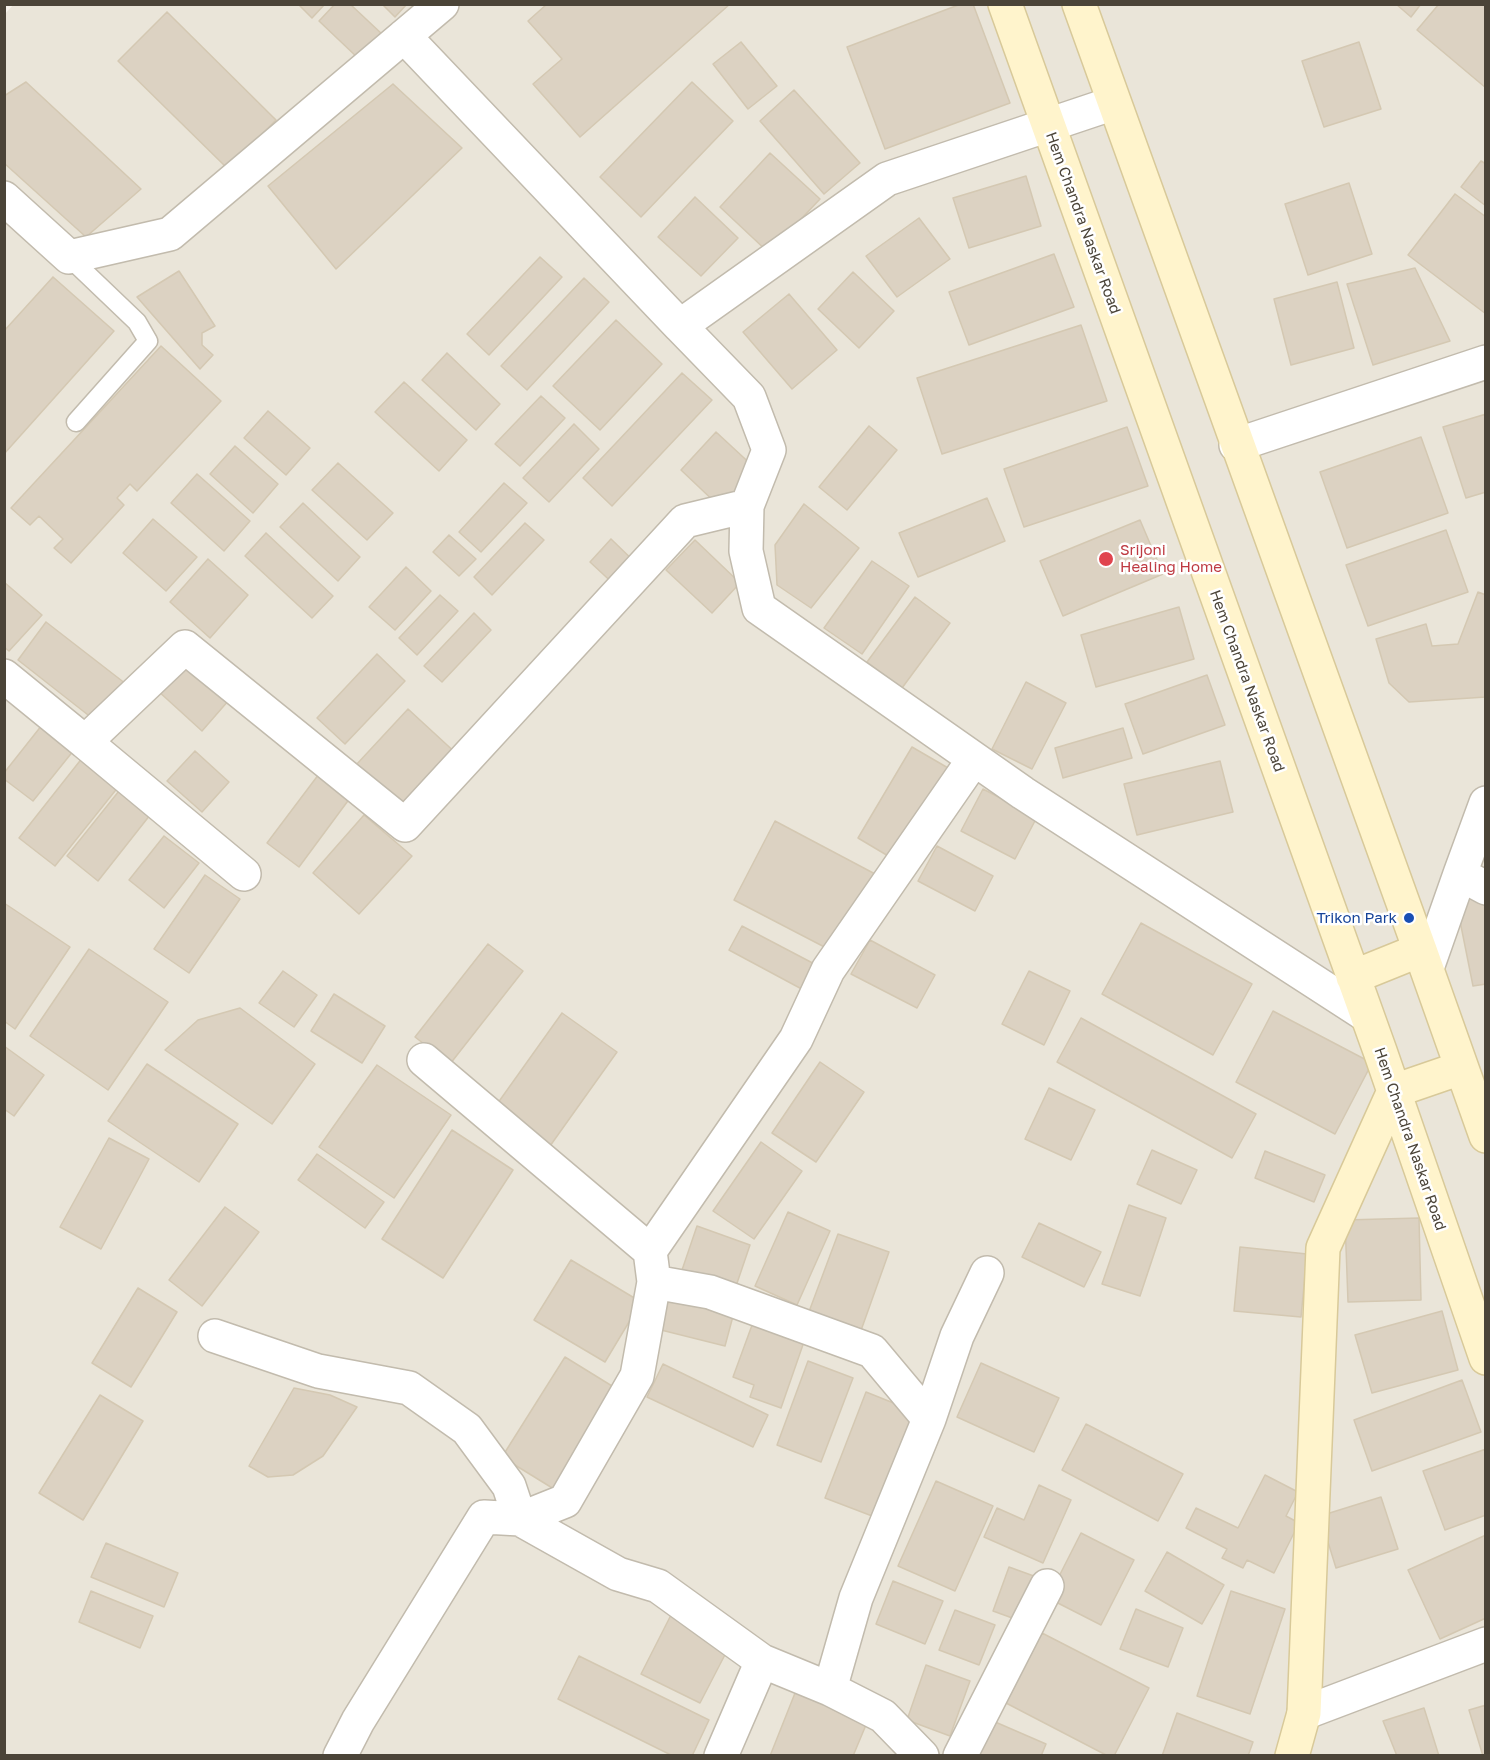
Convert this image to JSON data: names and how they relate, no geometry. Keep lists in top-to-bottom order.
{
  "streets": {
    "main road": ["Hem Chandra Naskar Road"]
  },
  "places": ["Srijoni Healing Home", "Trikon Park"]
}
